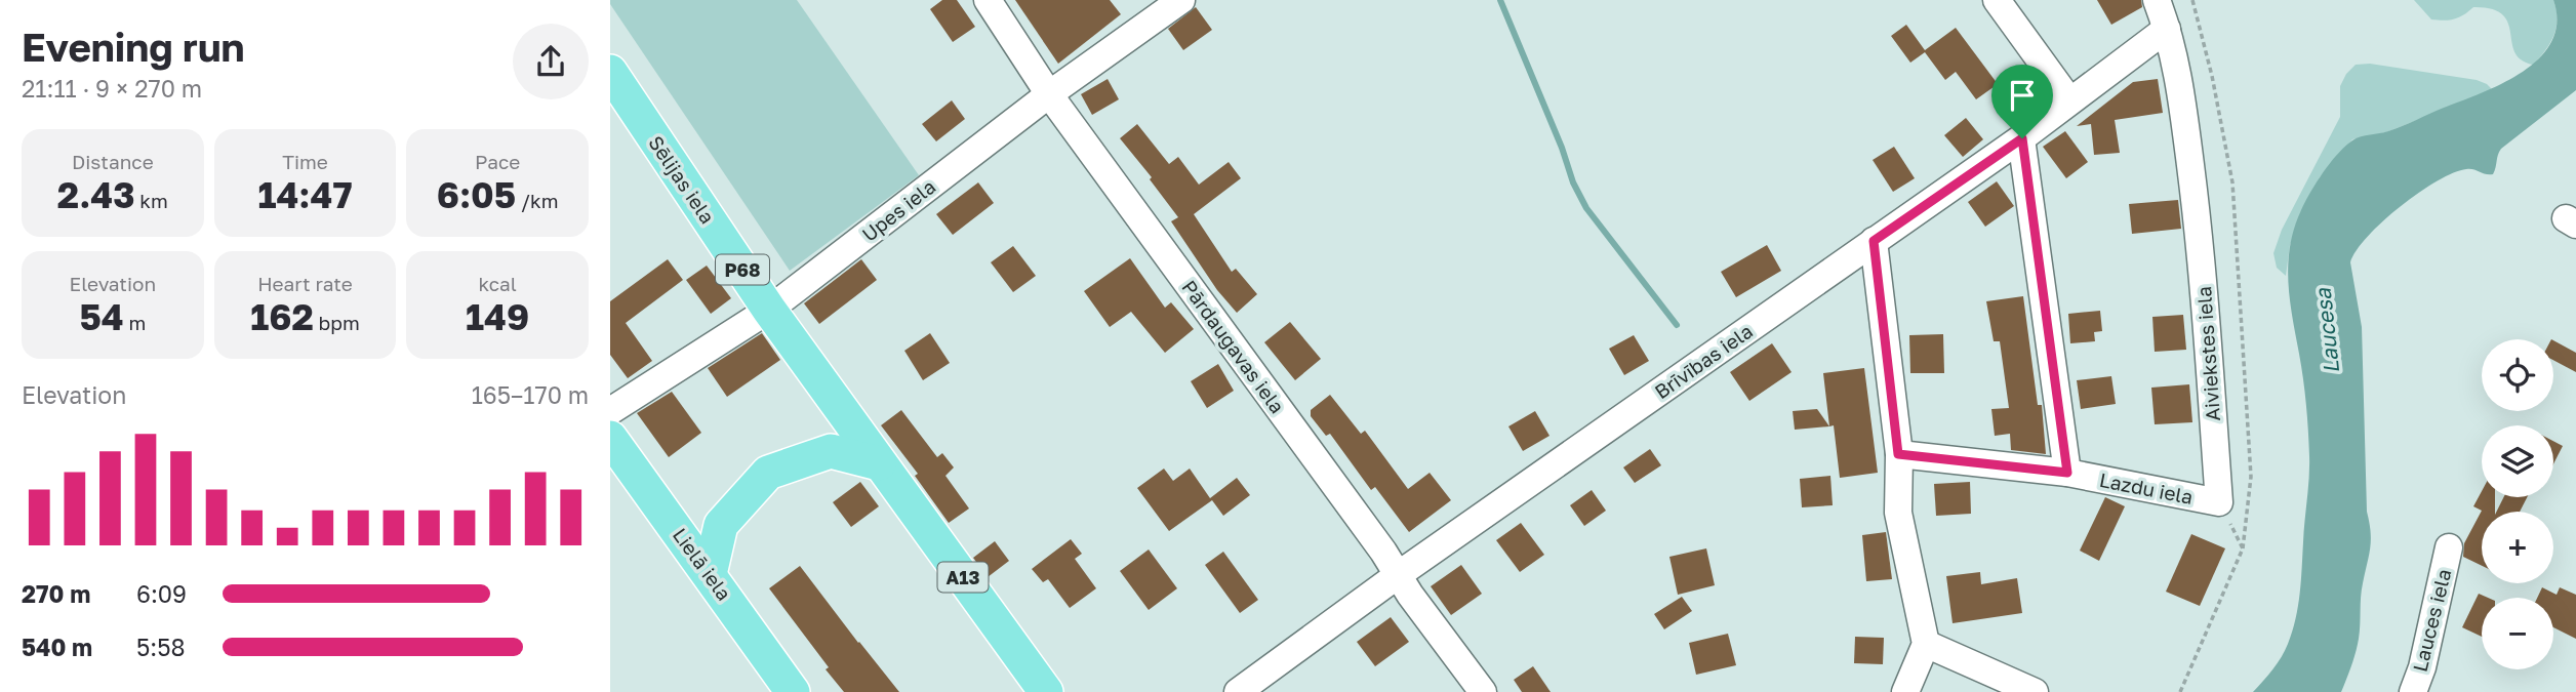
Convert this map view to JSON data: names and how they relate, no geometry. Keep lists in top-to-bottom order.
{
  "streets": {
    "main road": [
      "Sēlijas iela",
      "P68",
      "Lielā iela",
      "A13"
    ],
    "street": [
      "Upes iela",
      "Pārdaugavas iela",
      "Aiviekstes iela",
      "Brīvības iela",
      "Lazdu iela",
      "Lauces iela"
    ]
  },
  "crossings": [
    ["Sēlijas iela", "Upes iela"],
    ["Upes iela", "Pārdaugavas iela"],
    ["Pārdaugavas iela", "Brīvības iela"],
    ["Aiviekstes iela", "Brīvības iela"],
    ["Aiviekstes iela", "Lazdu iela"]
  ],
  "water": ["Laucesa"],
  "page": {
    "heading": ["Evening run", "21:11 · 9 × 270 m"],
    "stats": [
      ["Distance", "2.43 km"],
      ["Time", "14:47"],
      ["Pace", "6:05 /km"],
      ["Elevation", "54 m"],
      ["Heart rate", "162 bpm"],
      ["kcal", "149"]
    ],
    "map_buttons": ["+", "−"],
    "chart": ["Elevation", "165–170 m"],
    "list": [
      {
        "name": "270 m",
        "note": "6:09"
      },
      {
        "name": "540 m",
        "note": "5:58"
      }
    ]
  }
}
